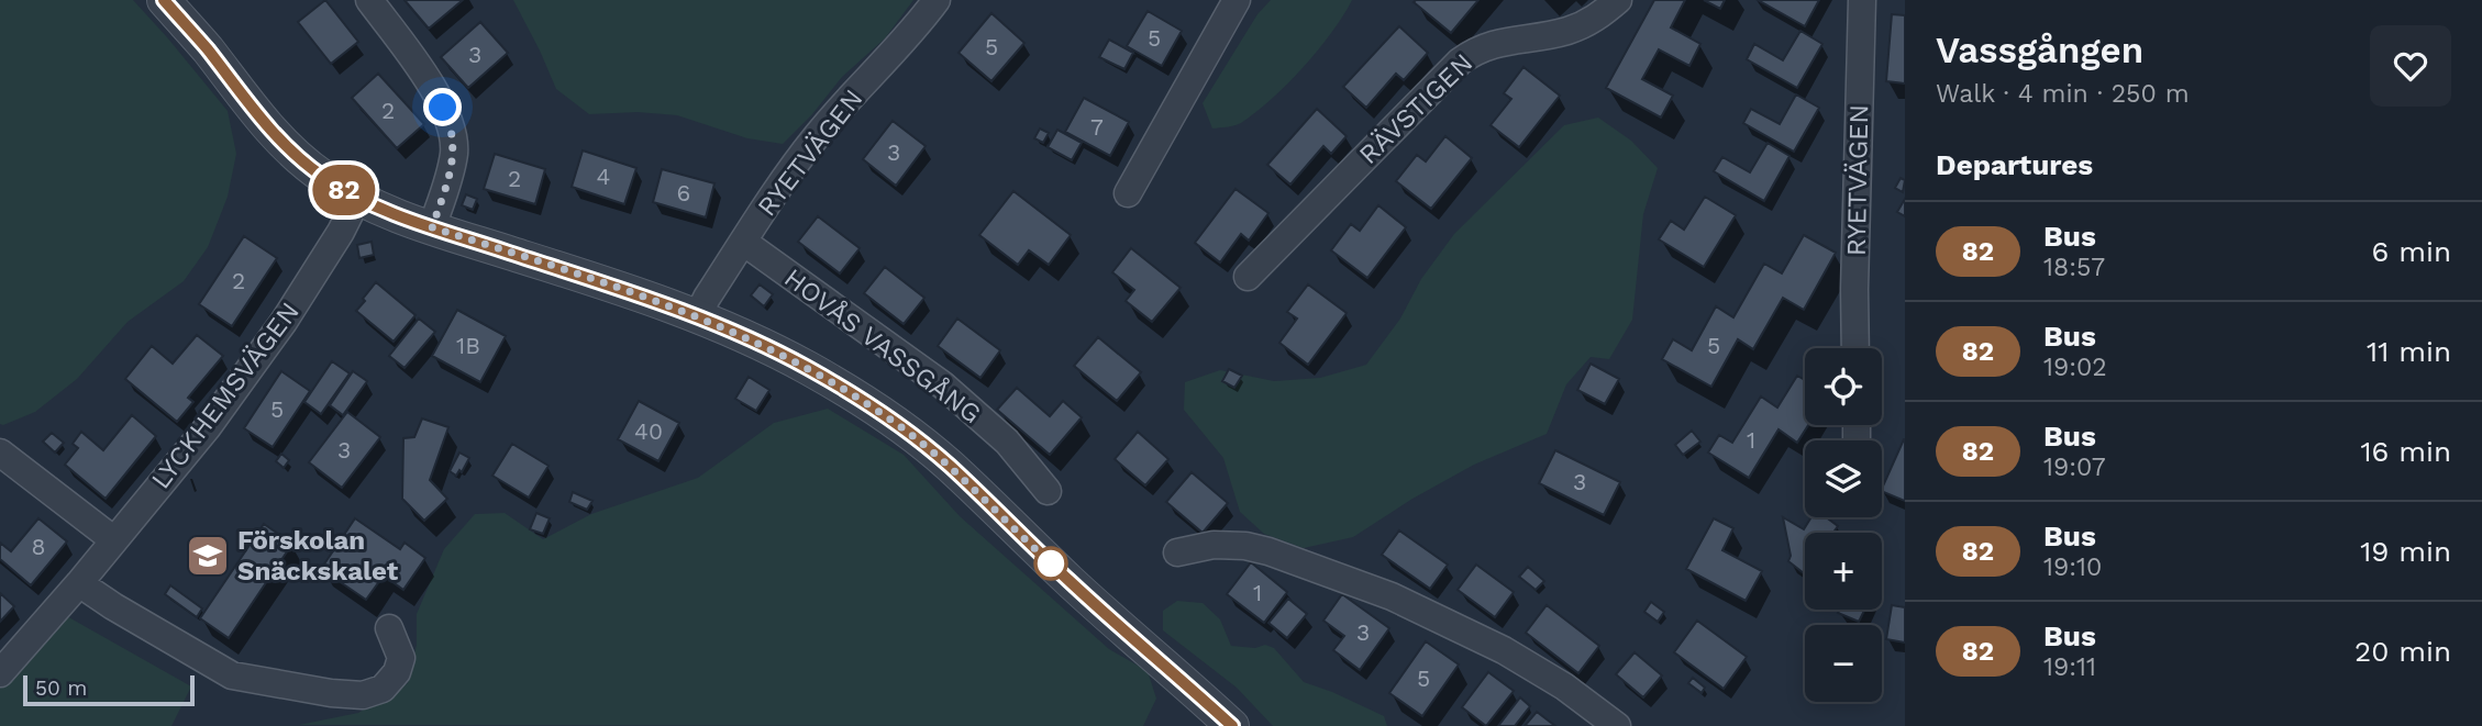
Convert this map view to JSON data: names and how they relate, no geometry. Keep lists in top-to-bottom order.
{
  "streets": {
    "street": [
      "RÄVSTIGEN",
      "RYETVÄGEN",
      "HOVÅS VASSGÅNG",
      "LYCKHEMSVÄGEN"
    ]
  },
  "crossings": [
    ["RYETVÄGEN", "HOVÅS VASSGÅNG"]
  ],
  "places": {
    "school or university": ["Förskolan Snäckskalet"]
  },
  "lines": ["bus line 82"],
  "house_numbers": [
    "5",
    "5",
    "3",
    "2",
    "7",
    "3",
    "4",
    "2",
    "6",
    "2",
    "1B",
    "5",
    "5",
    "40",
    "1",
    "3",
    "3",
    "8",
    "1",
    "3",
    "5"
  ],
  "scale_bar": "50 m",
  "page": {
    "on_map": "82",
    "heading": [
      ["Vassgången", "Walk · 4 min · 250 m"],
      "Departures"
    ],
    "list": [
      {
        "mark": "82",
        "name": "Bus",
        "note": "18:57",
        "value": "6 min"
      },
      {
        "mark": "82",
        "name": "Bus",
        "note": "19:02",
        "value": "11 min"
      },
      {
        "mark": "82",
        "name": "Bus",
        "note": "19:07",
        "value": "16 min"
      },
      {
        "mark": "82",
        "name": "Bus",
        "note": "19:10",
        "value": "19 min"
      },
      {
        "mark": "82",
        "name": "Bus",
        "note": "19:11",
        "value": "20 min"
      }
    ],
    "map_buttons": ["+", "−"],
    "scale": "50 m"
  }
}
